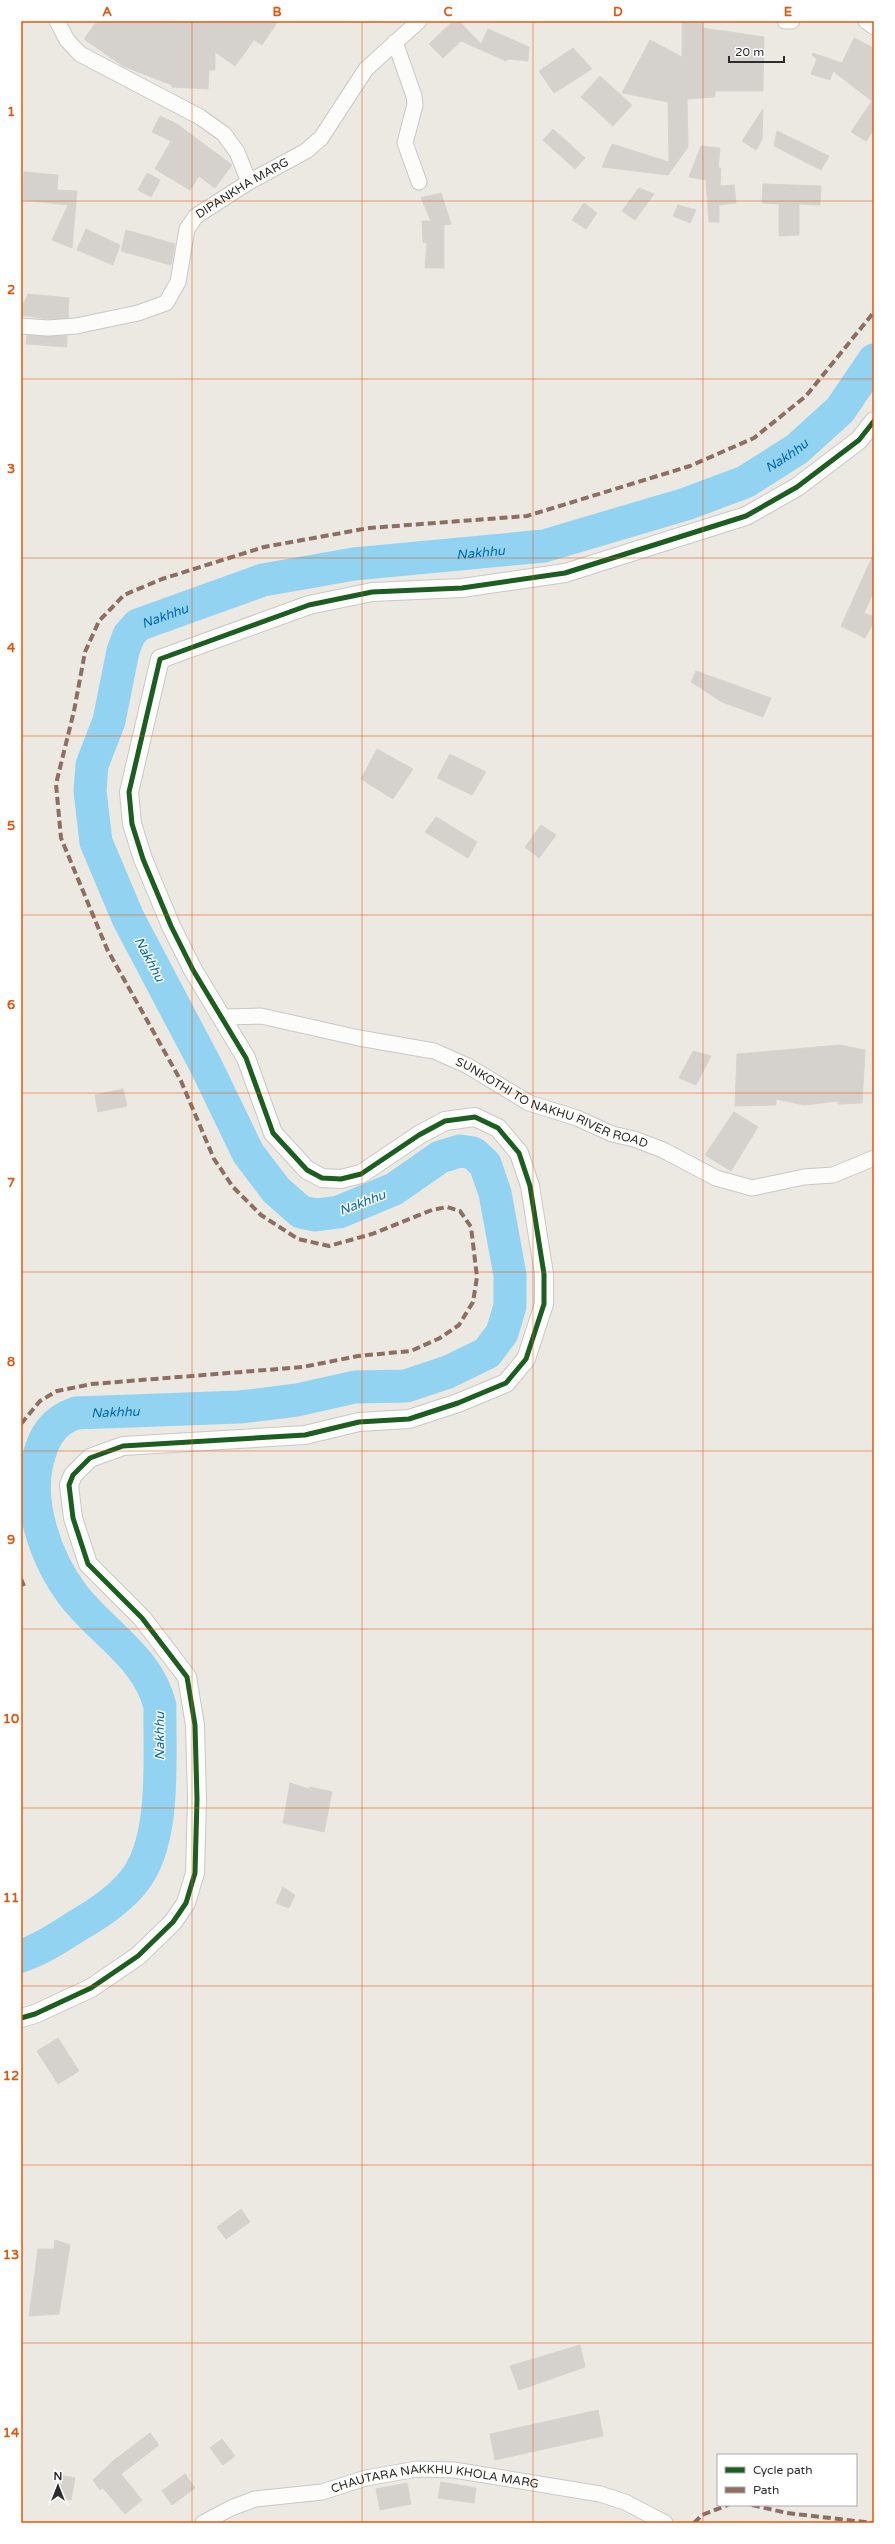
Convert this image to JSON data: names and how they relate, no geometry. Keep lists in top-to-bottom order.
{
  "streets": {
    "street": ["DIPANKHA MARG", "SUNKOTHI TO NAKHU RIVER ROAD", "CHAUTARA NAKKHU KHOLA MARG"]
  },
  "water": ["Nakhhu"],
  "legend": ["Cycle path", "Path"],
  "scale_bar": "20 m",
  "north": "top",
  "grid": {
    "columns": [
      "A",
      "B",
      "C",
      "D",
      "E"
    ],
    "rows": [
      "1",
      "2",
      "3",
      "4",
      "5",
      "6",
      "7",
      "8",
      "9",
      "10",
      "11",
      "12",
      "13",
      "14"
    ]
  }
}
